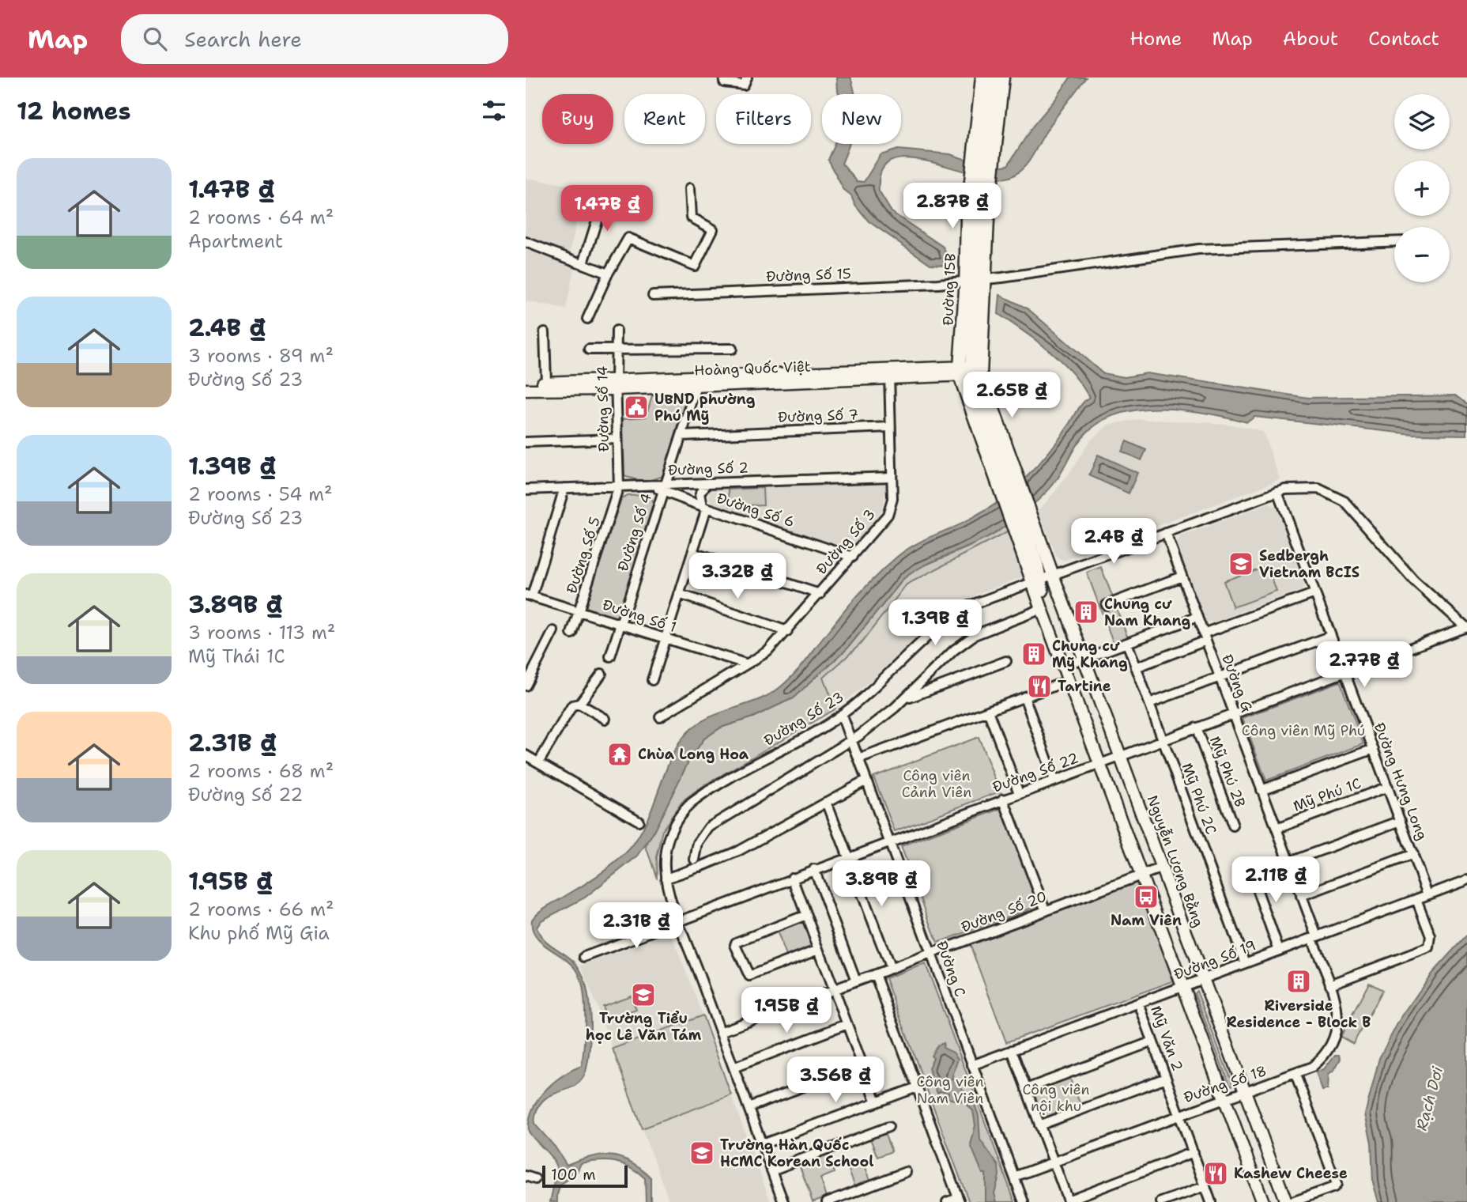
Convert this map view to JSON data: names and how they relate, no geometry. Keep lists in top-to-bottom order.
{
  "streets": {
    "main road": ["Đường 15B", "Hoàng Quốc Việt", "Nguyễn Lương Bằng"],
    "street": [
      "Đường Số 15",
      "Đường Số 14",
      "Đường Số 7",
      "Đường Số 2",
      "Đường Số 6",
      "Đường Số 4",
      "Đường Số 3",
      "Đường Số 5",
      "Đường Số 1",
      "Đường G",
      "Đường Số 23",
      "Mỹ Phú 2B",
      "Đường Số 22",
      "Đường Hưng Long",
      "Mỹ Phú 1C",
      "Mỹ Phú 2C",
      "Đường Số 20",
      "Đường Số 19",
      "Đường C",
      "Mỹ Văn 2",
      "Đường Số 18"
    ]
  },
  "crossings": [
    ["Đường Số 15", "Đường 15B"],
    ["Đường 15B", "Hoàng Quốc Việt"],
    ["Hoàng Quốc Việt", "Đường Số 14"],
    ["Hoàng Quốc Việt", "Đường Số 4"],
    ["Hoàng Quốc Việt", "Đường Số 3"],
    ["Đường Số 14", "Đường Số 2"],
    ["Đường Số 14", "Đường Số 5"],
    ["Đường Số 7", "Đường Số 4"],
    ["Đường Số 7", "Đường Số 3"],
    ["Đường Số 2", "Đường Số 6"],
    ["Đường Số 2", "Đường Số 4"],
    ["Đường Số 2", "Đường Số 3"],
    ["Đường Số 2", "Đường Số 5"],
    ["Đường Số 6", "Đường Số 4"],
    ["Đường Số 6", "Đường Số 3"],
    ["Đường Số 4", "Đường Số 1"],
    ["Đường Số 3", "Đường Số 1"],
    ["Đường Số 5", "Đường Số 1"],
    ["Đường G", "Đường Số 23"],
    ["Đường G", "Đường Số 22"],
    ["Đường G", "Mỹ Phú 1C"],
    ["Đường G", "Đường Số 19"],
    ["Đường G", "Đường Số 18"],
    ["Đường Số 23", "Đường Số 22"],
    ["Đường Số 23", "Đường Hưng Long"],
    ["Đường Số 23", "Nguyễn Lương Bằng"],
    ["Đường Số 23", "Đường Số 20"],
    ["Đường Số 23", "Đường C"],
    ["Mỹ Phú 2B", "Đường Số 22"],
    ["Đường Số 22", "Đường Hưng Long"],
    ["Đường Số 22", "Mỹ Phú 2C"],
    ["Đường Số 22", "Nguyễn Lương Bằng"],
    ["Đường Số 22", "Đường C"],
    ["Đường Hưng Long", "Mỹ Phú 1C"],
    ["Đường Hưng Long", "Đường Số 19"],
    ["Mỹ Phú 2C", "Đường Số 19"],
    ["Nguyễn Lương Bằng", "Đường Số 20"],
    ["Nguyễn Lương Bằng", "Đường Số 19"],
    ["Nguyễn Lương Bằng", "Đường Số 18"],
    ["Đường Số 20", "Đường C"],
    ["Đường Số 19", "Đường C"],
    ["Đường Số 19", "Mỹ Văn 2"],
    ["Đường Số 19", "Đường Số 18"],
    ["Đường C", "Đường Số 18"],
    ["Mỹ Văn 2", "Đường Số 18"]
  ],
  "water": ["Rạch Dơi"],
  "parks": [
    "Công viên Mỹ Phú",
    "Công viên Cảnh Viên",
    "Công viên Nam Viên",
    "Công viên nội khu"
  ],
  "places": {
    "public building": ["UBND phường Phú Mỹ"],
    "school or university": ["Sedbergh Vietnam BCIS", "Trường Tiểu học Lê Văn Tám", "Trường Hàn Quốc HCMC Korean School"],
    "building": ["Chung cư Nam Khang", "Chung cư Mỹ Khang", "Riverside Residence - Block B"],
    "restaurant": ["Tartine", "Kashew Cheese"],
    "temple": ["Chùa Long Hoa"],
    "bus stop": ["Nam Viên"]
  },
  "scale_bar": "100 m",
  "page": {
    "header": "Map",
    "search": "Search here",
    "nav": [
      "Home",
      "Map",
      "About",
      "Contact"
    ],
    "heading": "12 homes",
    "map_buttons": ["+", "−"],
    "chip": [
      "Buy",
      "Rent",
      "Filters",
      "New"
    ],
    "list": [
      {
        "name": "1.47B ₫",
        "note": "2 rooms · 64 m² · Apartment"
      },
      {
        "name": "2.4B ₫",
        "note": "3 rooms · 89 m² · Đường Số 23"
      },
      {
        "name": "1.39B ₫",
        "note": "2 rooms · 54 m² · Đường Số 23"
      },
      {
        "name": "3.89B ₫",
        "note": "3 rooms · 113 m² · Mỹ Thái 1C"
      },
      {
        "name": "2.31B ₫",
        "note": "2 rooms · 68 m² · Đường Số 22"
      },
      {
        "name": "1.95B ₫",
        "note": "2 rooms · 66 m² · Khu phố Mỹ Gia"
      }
    ],
    "price": [
      "2.87B ₫",
      "1.47B ₫",
      "2.65B ₫",
      "2.4B ₫",
      "3.32B ₫",
      "1.39B ₫",
      "2.77B ₫",
      "2.11B ₫",
      "3.89B ₫",
      "2.31B ₫",
      "1.95B ₫",
      "3.56B ₫"
    ],
    "scale": "100 m"
  }
}
